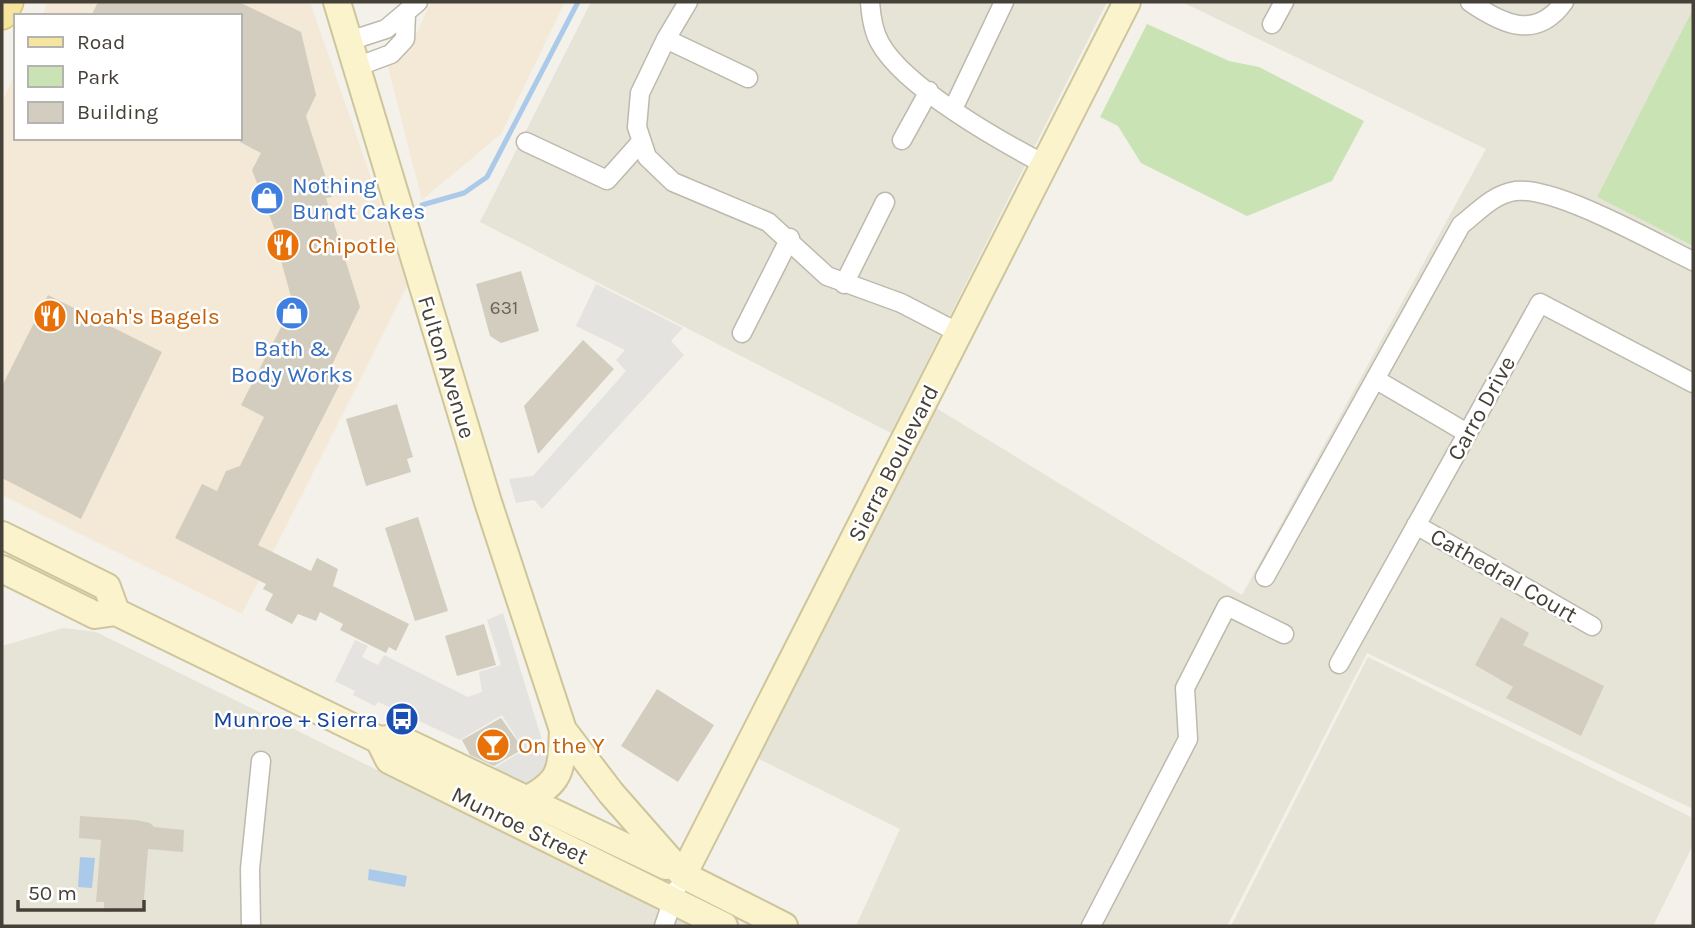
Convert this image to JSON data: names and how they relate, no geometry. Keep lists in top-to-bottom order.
{
  "streets": {
    "street": [
      "Fulton Avenue",
      "Carro Drive",
      "Sierra Boulevard",
      "Cathedral Court",
      "Munroe Street"
    ]
  },
  "crossings": [
    ["Fulton Avenue", "Sierra Boulevard"],
    ["Fulton Avenue", "Munroe Street"],
    ["Carro Drive", "Cathedral Court"],
    ["Sierra Boulevard", "Munroe Street"]
  ],
  "places": {
    "shop": ["Nothing Bundt Cakes", "Bath & Body Works"],
    "restaurant": ["Chipotle", "Noah's Bagels"],
    "bus stop": ["Munroe + Sierra"],
    "bar": ["On the Y"]
  },
  "house_numbers": ["631"],
  "legend": ["Road", "Park", "Building"],
  "scale_bar": "50 m"
}
